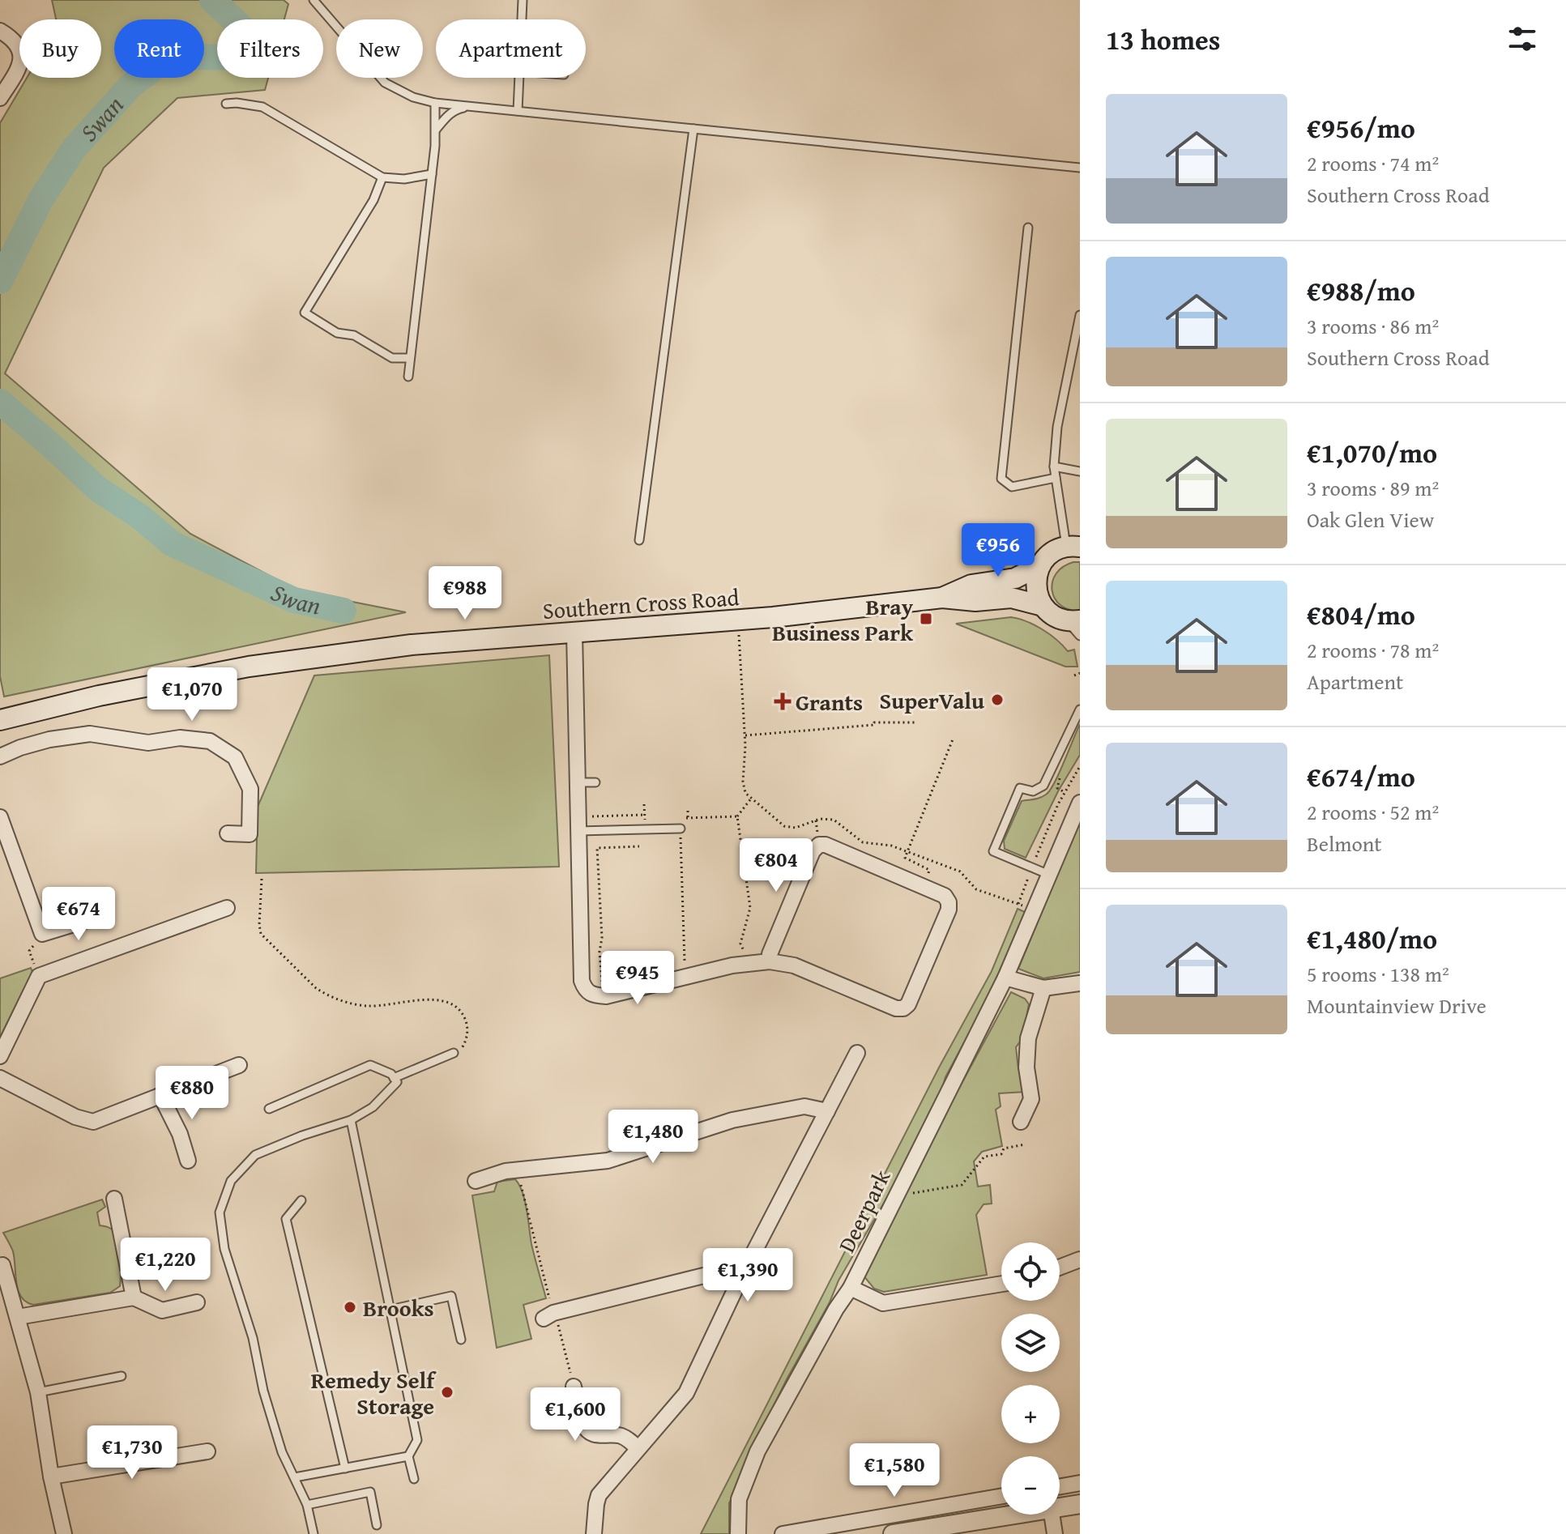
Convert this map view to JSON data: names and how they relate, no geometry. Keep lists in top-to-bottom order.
{
  "streets": {
    "main road": ["Southern Cross Road"],
    "street": ["Deerpark"]
  },
  "water": ["Swan"],
  "places": {
    "transit": ["Bray Business Park"],
    "other": ["SuperValu", "Brooks", "Remedy Self Storage"],
    "health": ["Grants"]
  },
  "page": {
    "heading": "13 homes",
    "chip": [
      "Buy",
      "Rent",
      "Filters",
      "New",
      "Apartment"
    ],
    "list": [
      {
        "name": "€956/mo",
        "note": "2 rooms · 74 m² · Southern Cross Road"
      },
      {
        "name": "€988/mo",
        "note": "3 rooms · 86 m² · Southern Cross Road"
      },
      {
        "name": "€1,070/mo",
        "note": "3 rooms · 89 m² · Oak Glen View"
      },
      {
        "name": "€804/mo",
        "note": "2 rooms · 78 m² · Apartment"
      },
      {
        "name": "€674/mo",
        "note": "2 rooms · 52 m² · Belmont"
      },
      {
        "name": "€1,480/mo",
        "note": "5 rooms · 138 m² · Mountainview Drive"
      }
    ],
    "price": [
      "€956",
      "€988",
      "€1,070",
      "€804",
      "€674",
      "€945",
      "€880",
      "€1,480",
      "€1,220",
      "€1,390",
      "€1,600",
      "€1,730",
      "€1,580"
    ],
    "map_buttons": ["+", "−"]
  }
}
